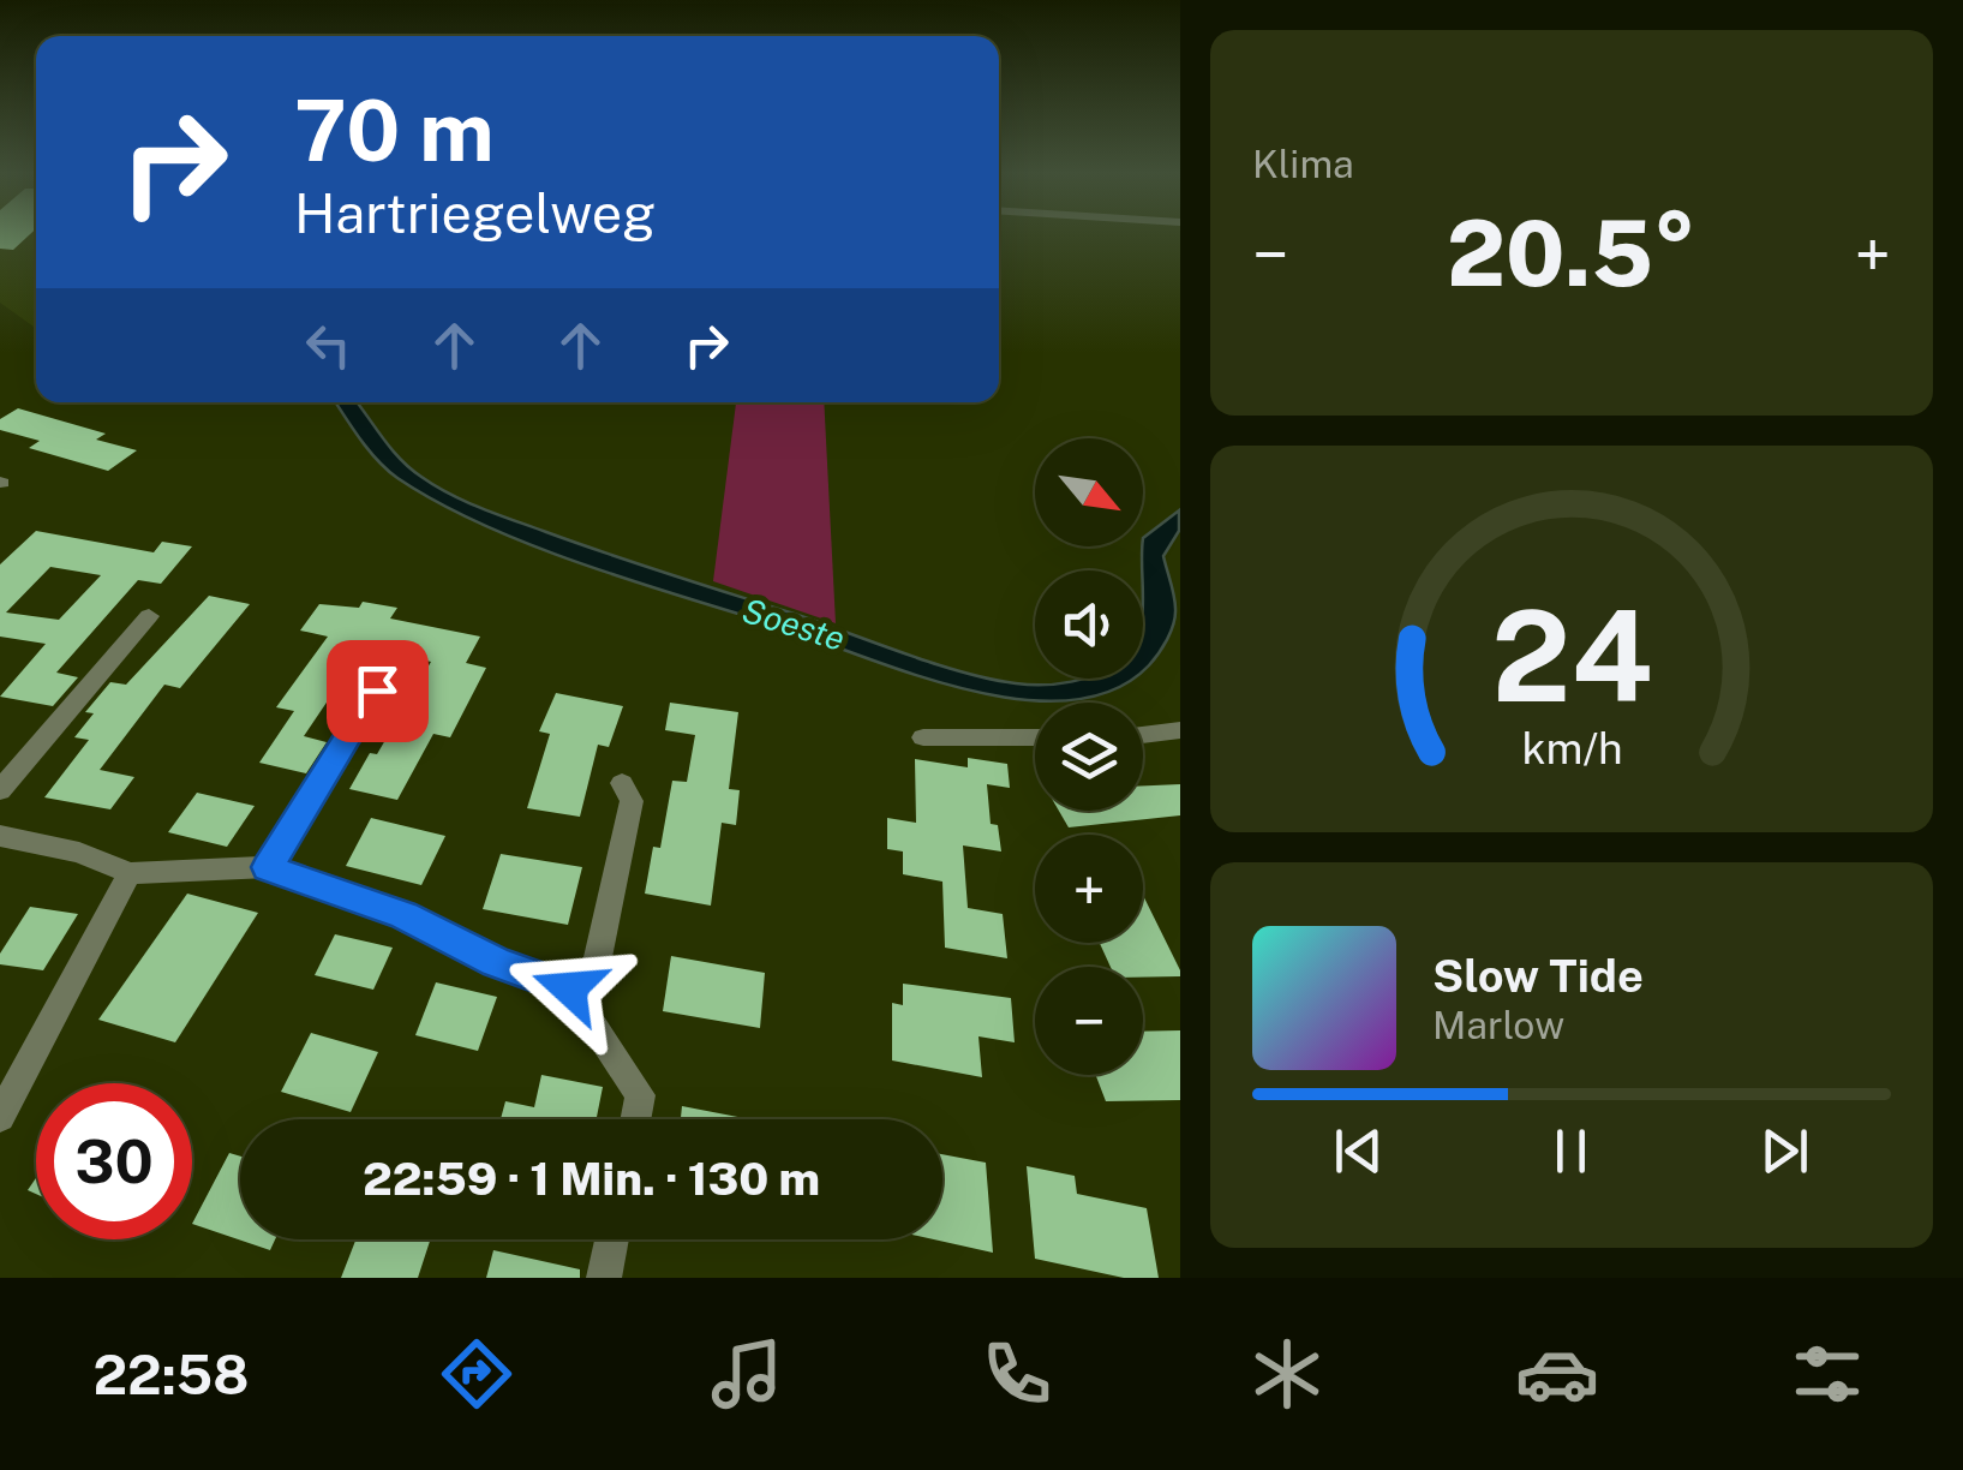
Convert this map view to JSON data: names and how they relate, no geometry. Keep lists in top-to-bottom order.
{
  "water": ["Soeste"],
  "north": "bottom right",
  "page": {
    "tile": "Klima",
    "turn": ["70 m", "Hartriegelweg"],
    "heat": ["−", "20.5°", "+"],
    "map_buttons": ["+", "−"],
    "song": ["Slow Tide", "Marlow"],
    "limit": "30",
    "trip": "22:59 · 1 Min. · 130 m",
    "tabs": "22:58",
    "gauge": ["24", "km/h"]
  }
}
